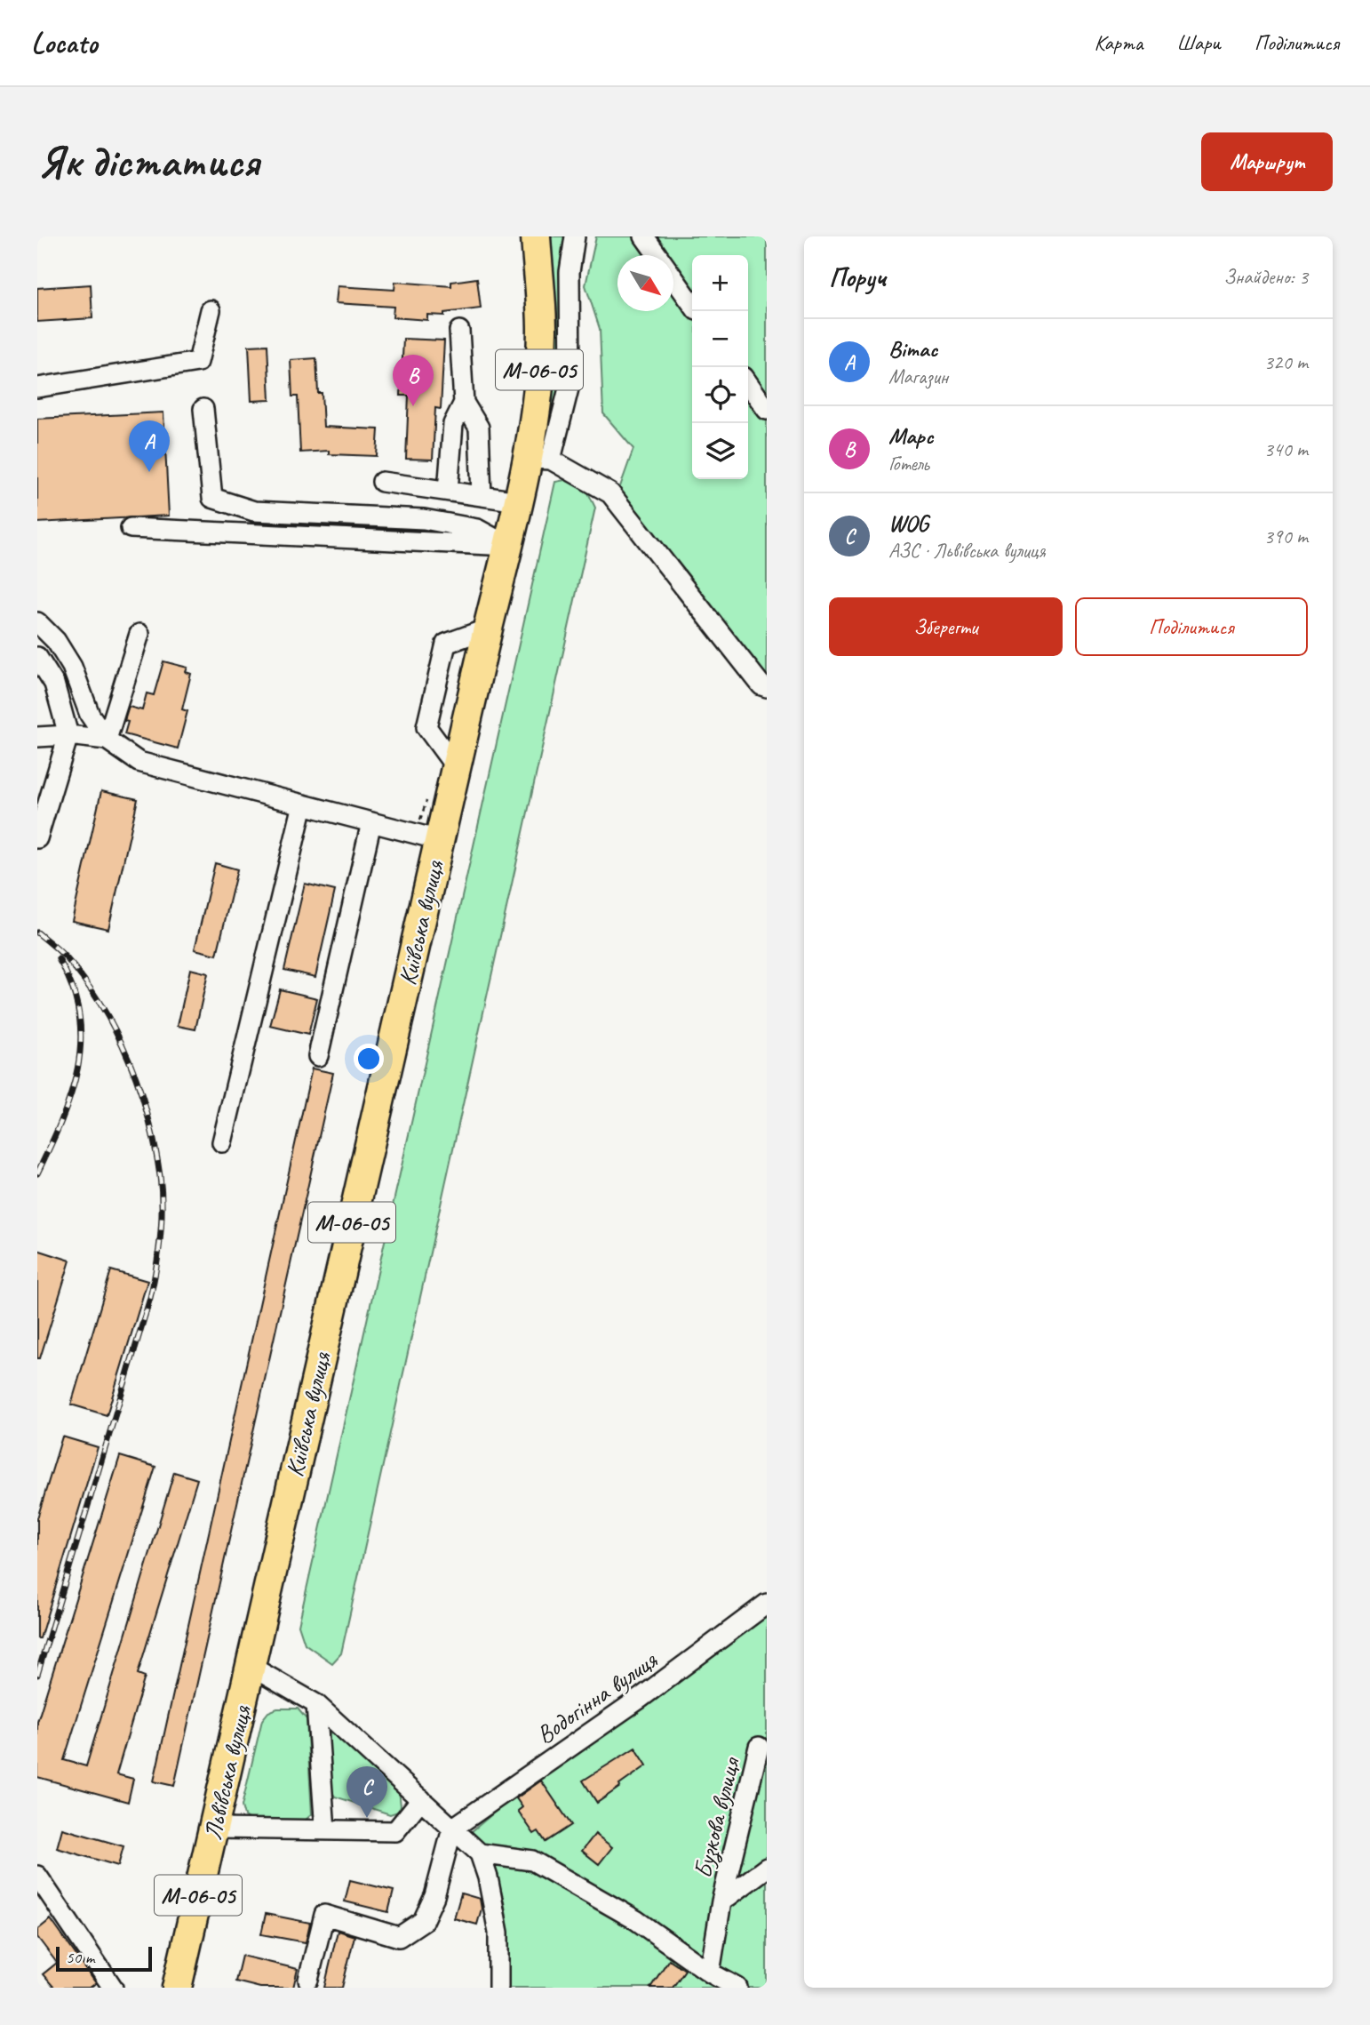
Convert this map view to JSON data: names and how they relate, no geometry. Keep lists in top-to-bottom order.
{
  "streets": {
    "highway": ["М-06-05", "Київська вулиця", "Львівська вулиця"],
    "street": ["Водогінна вулиця", "Бузкова вулиця"]
  },
  "crossings": [
    ["Київська вулиця", "Львівська вулиця"],
    ["Водогінна вулиця", "Львівська вулиця"]
  ],
  "scale_bar": "50 m",
  "north": "bottom right",
  "page": {
    "header": "Locato",
    "nav": ["Карта", "Шари", "Поділитися"],
    "buttons": [
      "Маршрут",
      ["Зберегти", "Поділитися"]
    ],
    "title": "Як дістатися",
    "heading": ["Поруч", "Знайдено: 3"],
    "map_buttons": ["+", "−"],
    "list": [
      {
        "mark": "A",
        "name": "Вітас",
        "note": "Магазин",
        "value": "320 m"
      },
      {
        "mark": "B",
        "name": "Марс",
        "note": "Готель",
        "value": "340 m"
      },
      {
        "mark": "C",
        "name": "WOG",
        "note": "АЗС · Львівська вулиця",
        "value": "390 m"
      }
    ],
    "pins": ["B", "A", "C"],
    "scale": "50 m"
  }
}
